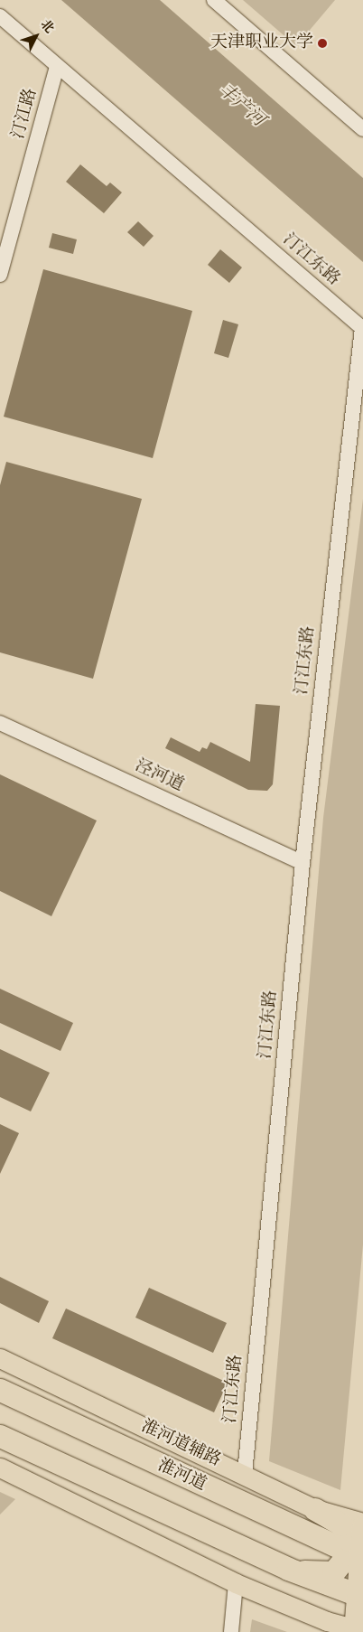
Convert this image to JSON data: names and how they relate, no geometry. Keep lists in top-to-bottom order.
{
  "streets": {
    "highway": ["淮河道"],
    "main road": ["淮河道辅路"],
    "street": ["汀江路", "汀江东路", "泾河道"]
  },
  "crossings": [
    ["汀江路", "汀江东路"],
    ["汀江东路", "泾河道"],
    ["汀江东路", "淮河道辅路"]
  ],
  "water": ["丰产河"],
  "places": ["天津职业大学"],
  "north": "top right"
}
